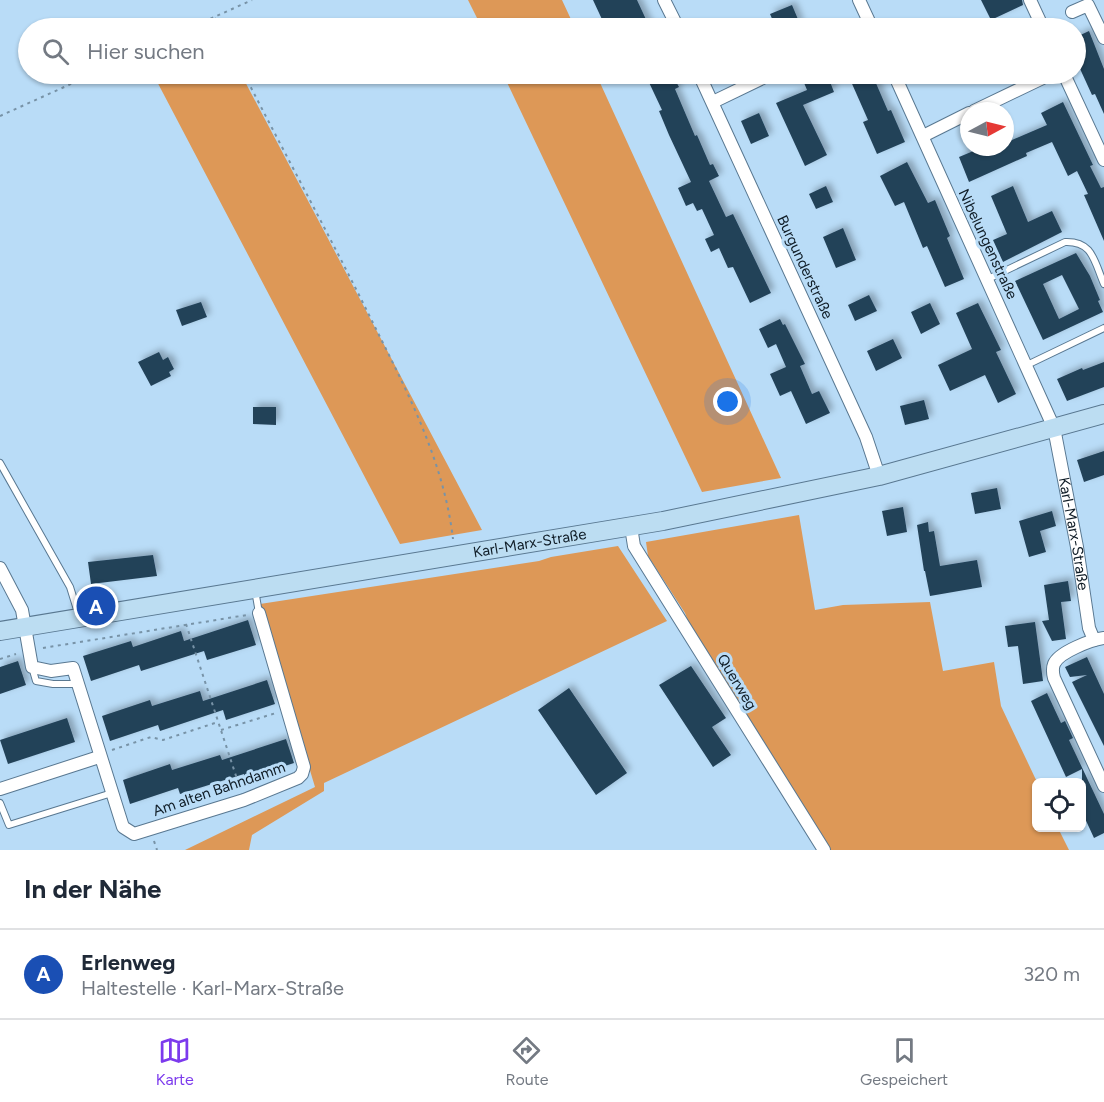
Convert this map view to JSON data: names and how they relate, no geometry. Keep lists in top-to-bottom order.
{
  "streets": {
    "main road": ["Karl-Marx-Straße"],
    "street": [
      "Nibelungenstraße",
      "Burgunderstraße",
      "Querweg",
      "Am alten Bahndamm"
    ]
  },
  "crossings": [
    ["Nibelungenstraße", "Karl-Marx-Straße"],
    ["Burgunderstraße", "Karl-Marx-Straße"],
    ["Karl-Marx-Straße", "Querweg"],
    ["Karl-Marx-Straße", "Am alten Bahndamm"]
  ],
  "north": "right",
  "page": {
    "search": "Hier suchen",
    "pins": "A",
    "heading": "In der Nähe",
    "list": [
      {
        "mark": "A",
        "name": "Erlenweg",
        "note": "Haltestelle · Karl-Marx-Straße",
        "value": "320 m"
      }
    ],
    "nav": ["Karte", "Route", "Gespeichert"]
  }
}
